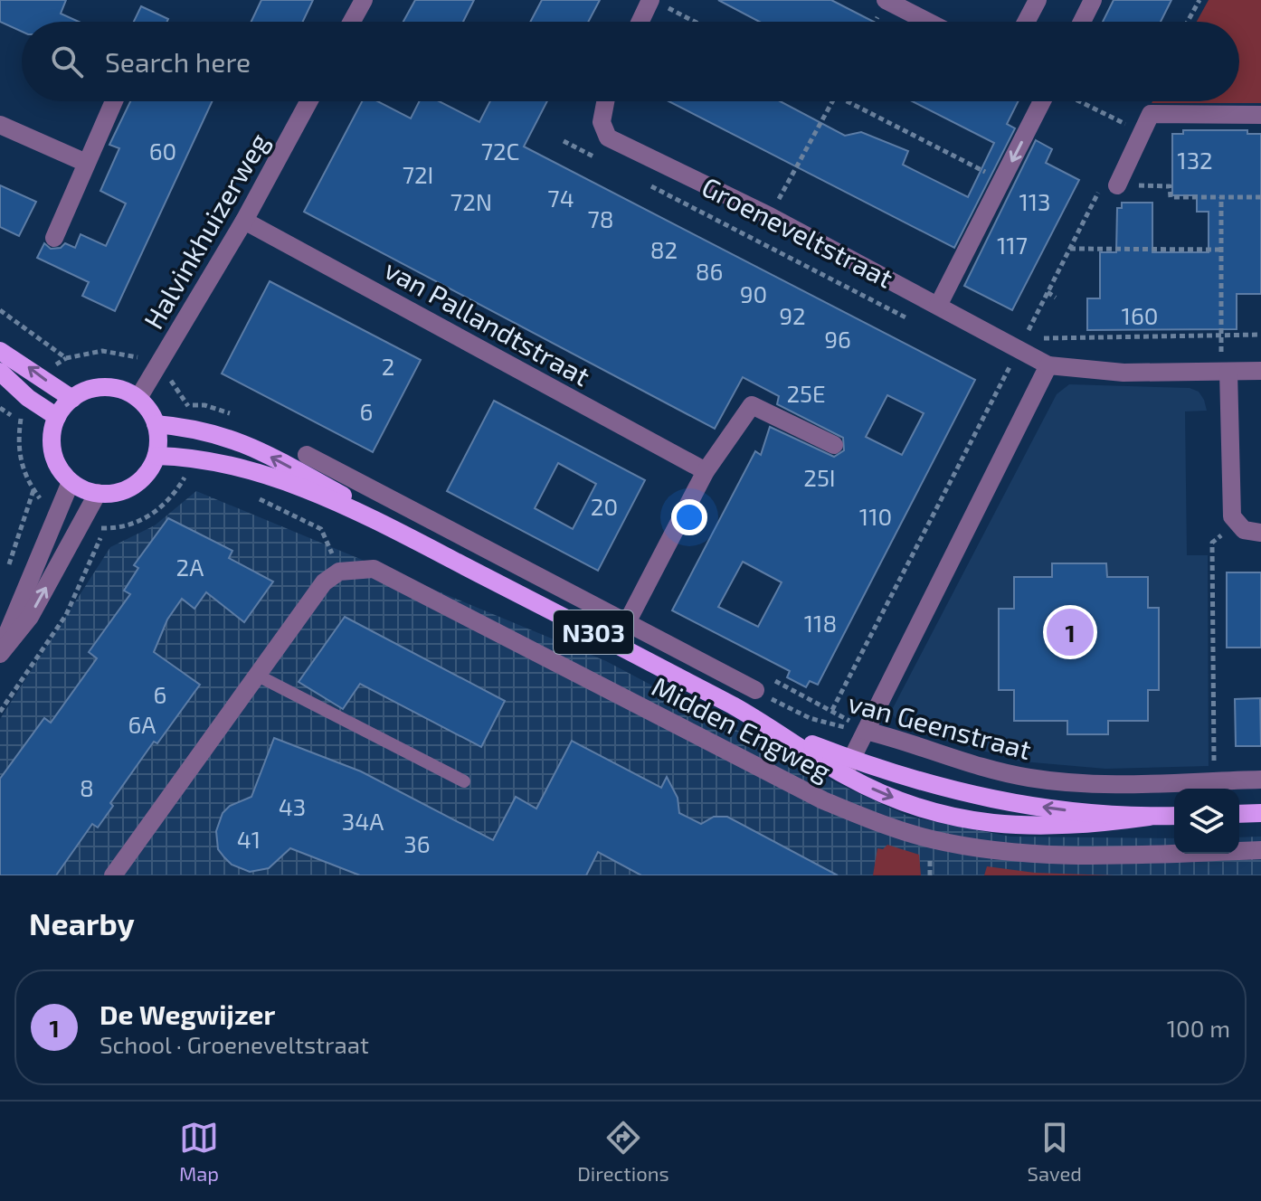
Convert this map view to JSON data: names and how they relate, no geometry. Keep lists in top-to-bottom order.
{
  "streets": {
    "main road": ["N303"],
    "street": [
      "Halvinkhuizerweg",
      "Groeneveltstraat",
      "van Pallandtstraat",
      "van Geenstraat",
      "Midden Engweg"
    ]
  },
  "crossings": [
    ["Halvinkhuizerweg", "van Pallandtstraat"],
    ["Halvinkhuizerweg", "N303"]
  ],
  "house_numbers": [
    "60",
    "72C",
    "132",
    "72I",
    "74",
    "72N",
    "113",
    "78",
    "117",
    "82",
    "86",
    "90",
    "92",
    "160",
    "96",
    "2",
    "25E",
    "6",
    "25I",
    "20",
    "110",
    "2A",
    "118",
    "6",
    "6A",
    "8",
    "43",
    "34A",
    "41",
    "36"
  ],
  "page": {
    "search": "Search here",
    "pins": "1",
    "heading": "Nearby",
    "list": [
      {
        "mark": "1",
        "name": "De Wegwijzer",
        "note": "School · Groeneveltstraat",
        "value": "100 m"
      }
    ],
    "nav": ["Map", "Directions", "Saved"]
  }
}
